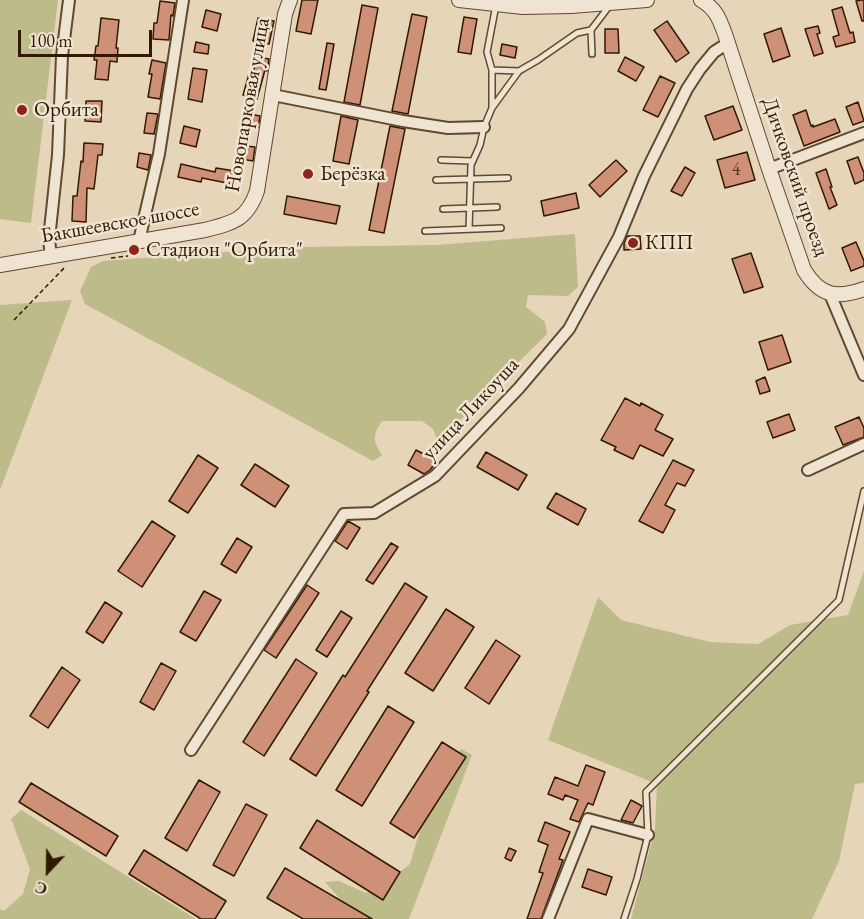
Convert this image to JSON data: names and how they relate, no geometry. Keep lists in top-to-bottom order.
{
  "streets": {
    "street": [
      "Новопарковая улица",
      "Дичковский проезд",
      "Бакшеевское шоссе",
      "улица Ликоуша"
    ]
  },
  "crossings": [
    ["Новопарковая улица", "Бакшеевское шоссе"],
    ["Дичковский проезд", "улица Ликоуша"]
  ],
  "places": [
    "Орбита",
    "Берёзка",
    "КПП",
    "Стадион \"Орбита\""
  ],
  "house_numbers": ["4"],
  "scale_bar": "100 m",
  "north": "bottom"
}
